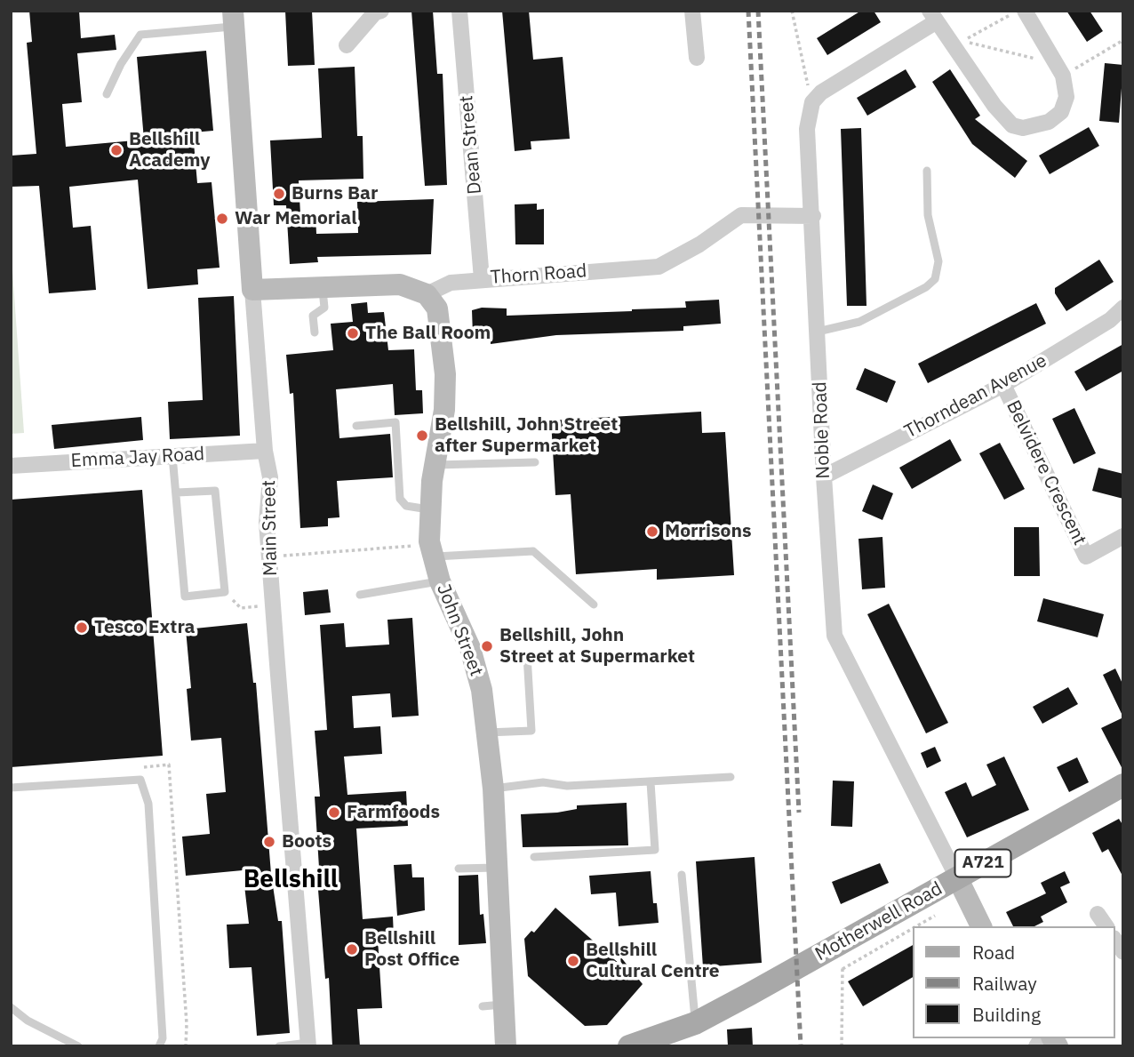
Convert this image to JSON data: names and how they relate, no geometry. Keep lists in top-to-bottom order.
{
  "streets": {
    "main road": ["A721", "Motherwell Road"],
    "street": [
      "Dean Street",
      "Thorn Road",
      "Thorndean Avenue",
      "Noble Road",
      "Emma Jay Road",
      "Belvidere Crescent",
      "Main Street",
      "John Street"
    ]
  },
  "crossings": [
    ["Dean Street", "Thorn Road"],
    ["Thorn Road", "Noble Road"],
    ["Thorn Road", "John Street"],
    ["Thorndean Avenue", "Noble Road"],
    ["Thorndean Avenue", "Belvidere Crescent"],
    ["Noble Road", "Motherwell Road"],
    ["Emma Jay Road", "Main Street"]
  ],
  "districts": ["Bellshill"],
  "places": [
    "Bellshill Academy",
    "Burns Bar",
    "War Memorial",
    "The Ball Room",
    "Bellshill, John Street after Supermarket",
    "Morrisons",
    "Tesco Extra",
    "Bellshill, John Street at Supermarket",
    "Farmfoods",
    "Boots",
    "Bellshill Post Office",
    "Bellshill Cultural Centre"
  ],
  "legend": ["Road", "Railway", "Building"]
}
